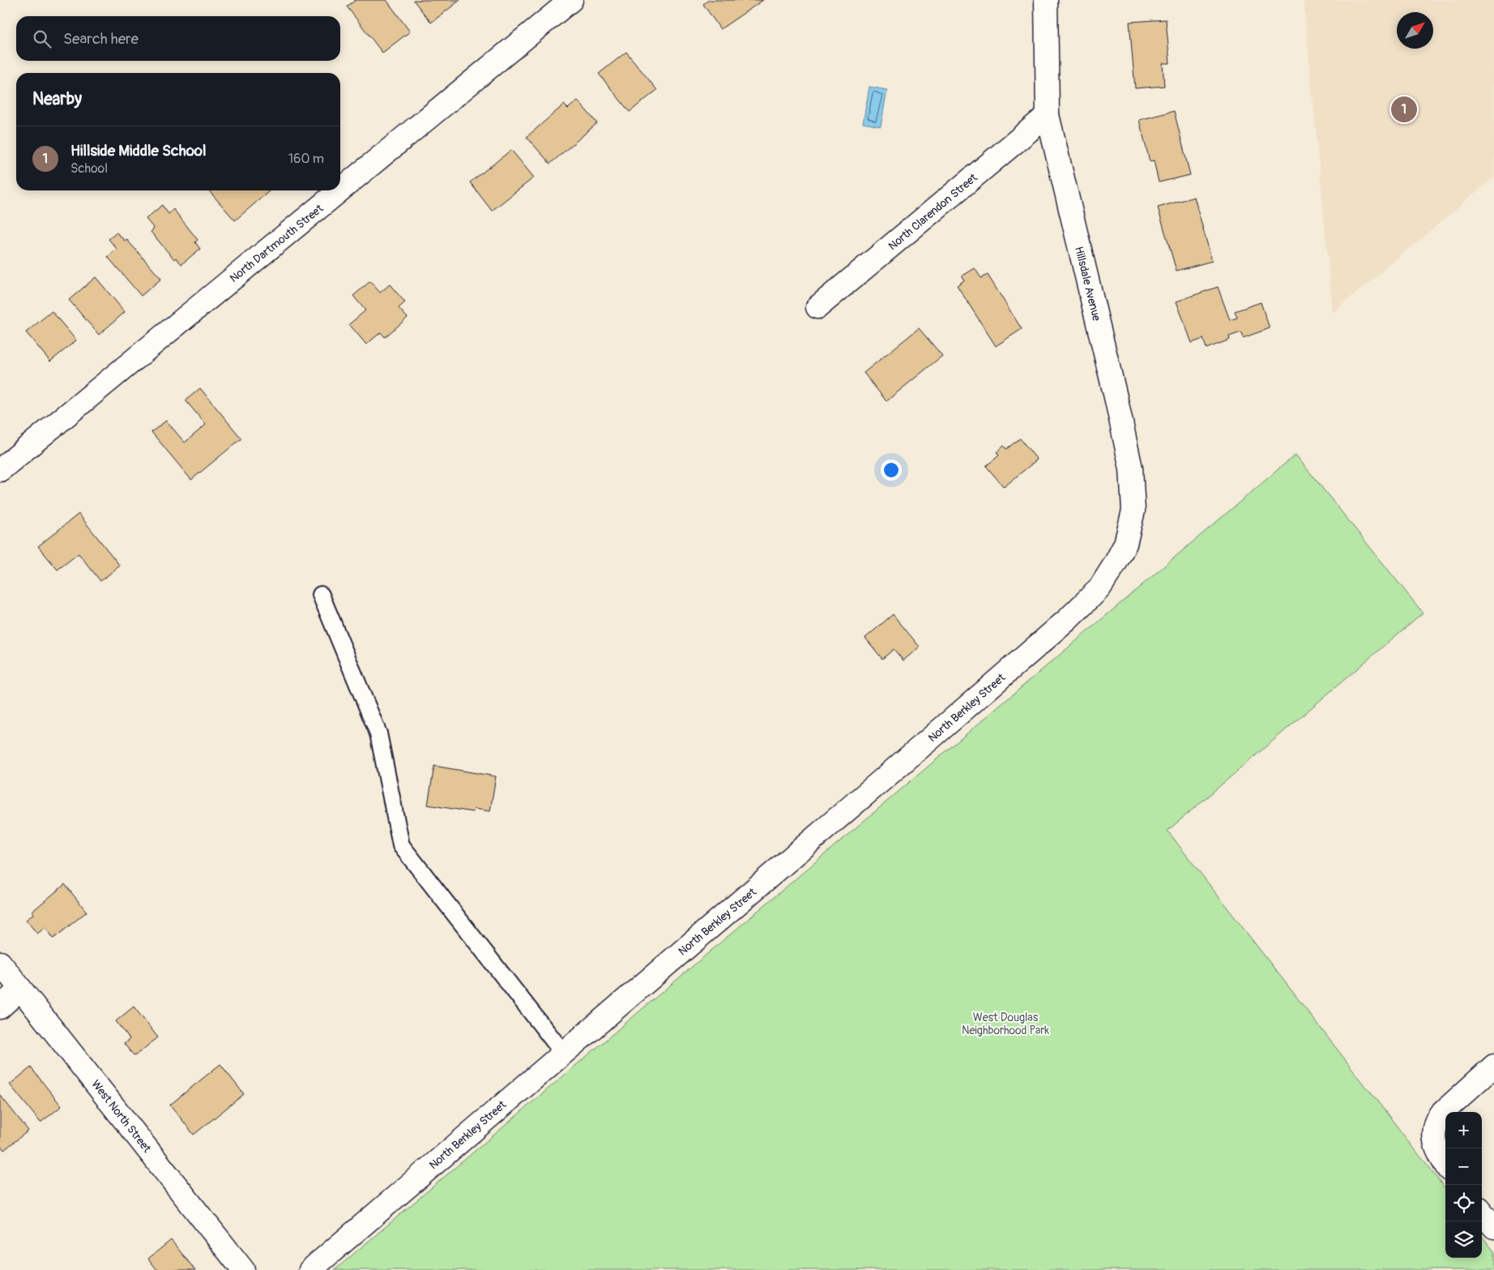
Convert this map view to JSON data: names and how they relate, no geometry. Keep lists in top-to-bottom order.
{
  "streets": {
    "street": [
      "North Clarendon Street",
      "North Dartmouth Street",
      "Hillsdale Avenue",
      "North Berkley Street",
      "West North Street"
    ]
  },
  "crossings": [
    ["North Clarendon Street", "Hillsdale Avenue"],
    ["Hillsdale Avenue", "North Berkley Street"]
  ],
  "parks": ["West Douglas Neighborhood Park"],
  "north": "top right",
  "page": {
    "search": "Search here",
    "heading": "Nearby",
    "pins": "1",
    "list": [
      {
        "mark": "1",
        "name": "Hillside Middle School",
        "note": "School",
        "value": "160 m"
      }
    ],
    "map_buttons": ["+", "−"]
  }
}
